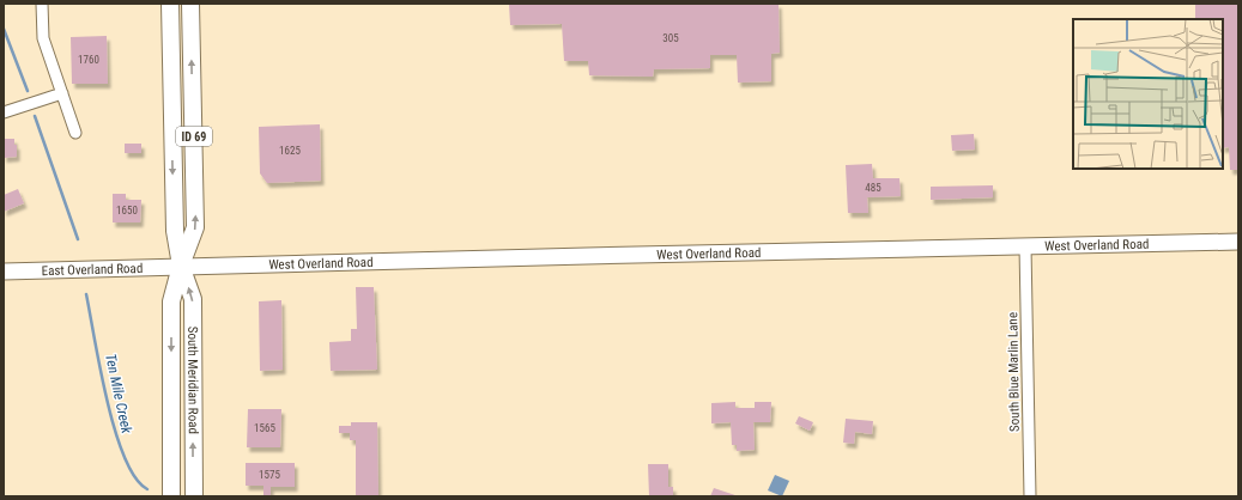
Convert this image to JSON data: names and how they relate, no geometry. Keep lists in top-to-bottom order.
{
  "streets": {
    "main road": ["ID 69", "South Meridian Road"],
    "street": ["West Overland Road", "East Overland Road", "South Blue Marlin Lane"]
  },
  "crossings": [
    ["West Overland Road", "East Overland Road"],
    ["West Overland Road", "South Blue Marlin Lane"],
    ["West Overland Road", "South Meridian Road"],
    ["East Overland Road", "South Meridian Road"]
  ],
  "water": ["Ten Mile Creek"],
  "house_numbers": [
    "305",
    "1760",
    "1625",
    "485",
    "1650",
    "1565",
    "1575"
  ]
}
